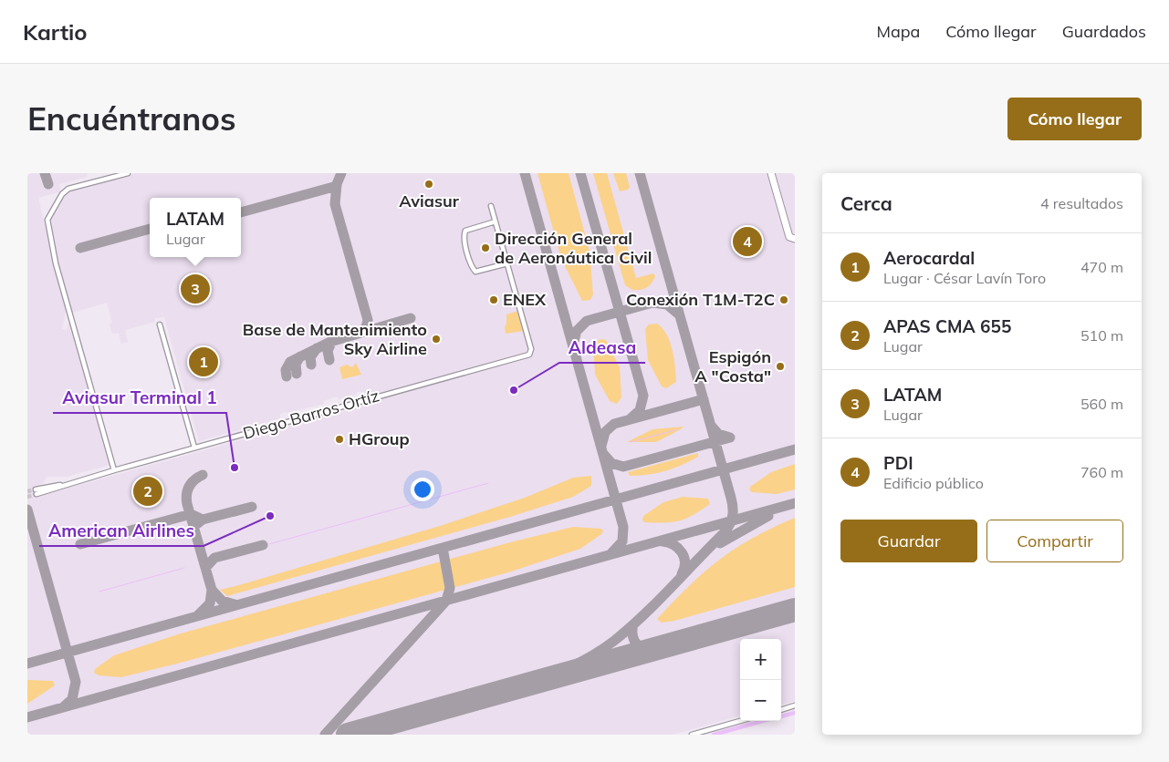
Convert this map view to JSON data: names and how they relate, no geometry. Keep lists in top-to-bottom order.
{
  "streets": {
    "street": ["Diego Barros Ortíz"]
  },
  "places": [
    "Aviasur",
    "Dirección General de Aeronáutica Civil",
    "ENEX",
    "Conexión T1M-T2C",
    "Base de Mantenimiento Sky Airline",
    "Espigón A \"Costa\"",
    "Aldeasa",
    "HGroup",
    "Aviasur Terminal 1",
    "American Airlines"
  ],
  "page": {
    "header": "Kartio",
    "nav": ["Mapa", "Cómo llegar", "Guardados"],
    "buttons": [
      "Cómo llegar",
      ["Guardar", "Compartir"]
    ],
    "title": "Encuéntranos",
    "heading": ["Cerca", "4 resultados"],
    "popup": ["LATAM", "Lugar"],
    "pins": [
      "4",
      "3",
      "1",
      "2"
    ],
    "list": [
      {
        "mark": "1",
        "name": "Aerocardal",
        "note": "Lugar · César Lavín Toro",
        "value": "470 m"
      },
      {
        "mark": "2",
        "name": "APAS CMA 655",
        "note": "Lugar",
        "value": "510 m"
      },
      {
        "mark": "3",
        "name": "LATAM",
        "note": "Lugar",
        "value": "560 m"
      },
      {
        "mark": "4",
        "name": "PDI",
        "note": "Edificio público",
        "value": "760 m"
      }
    ],
    "map_buttons": ["+", "−"]
  }
}
